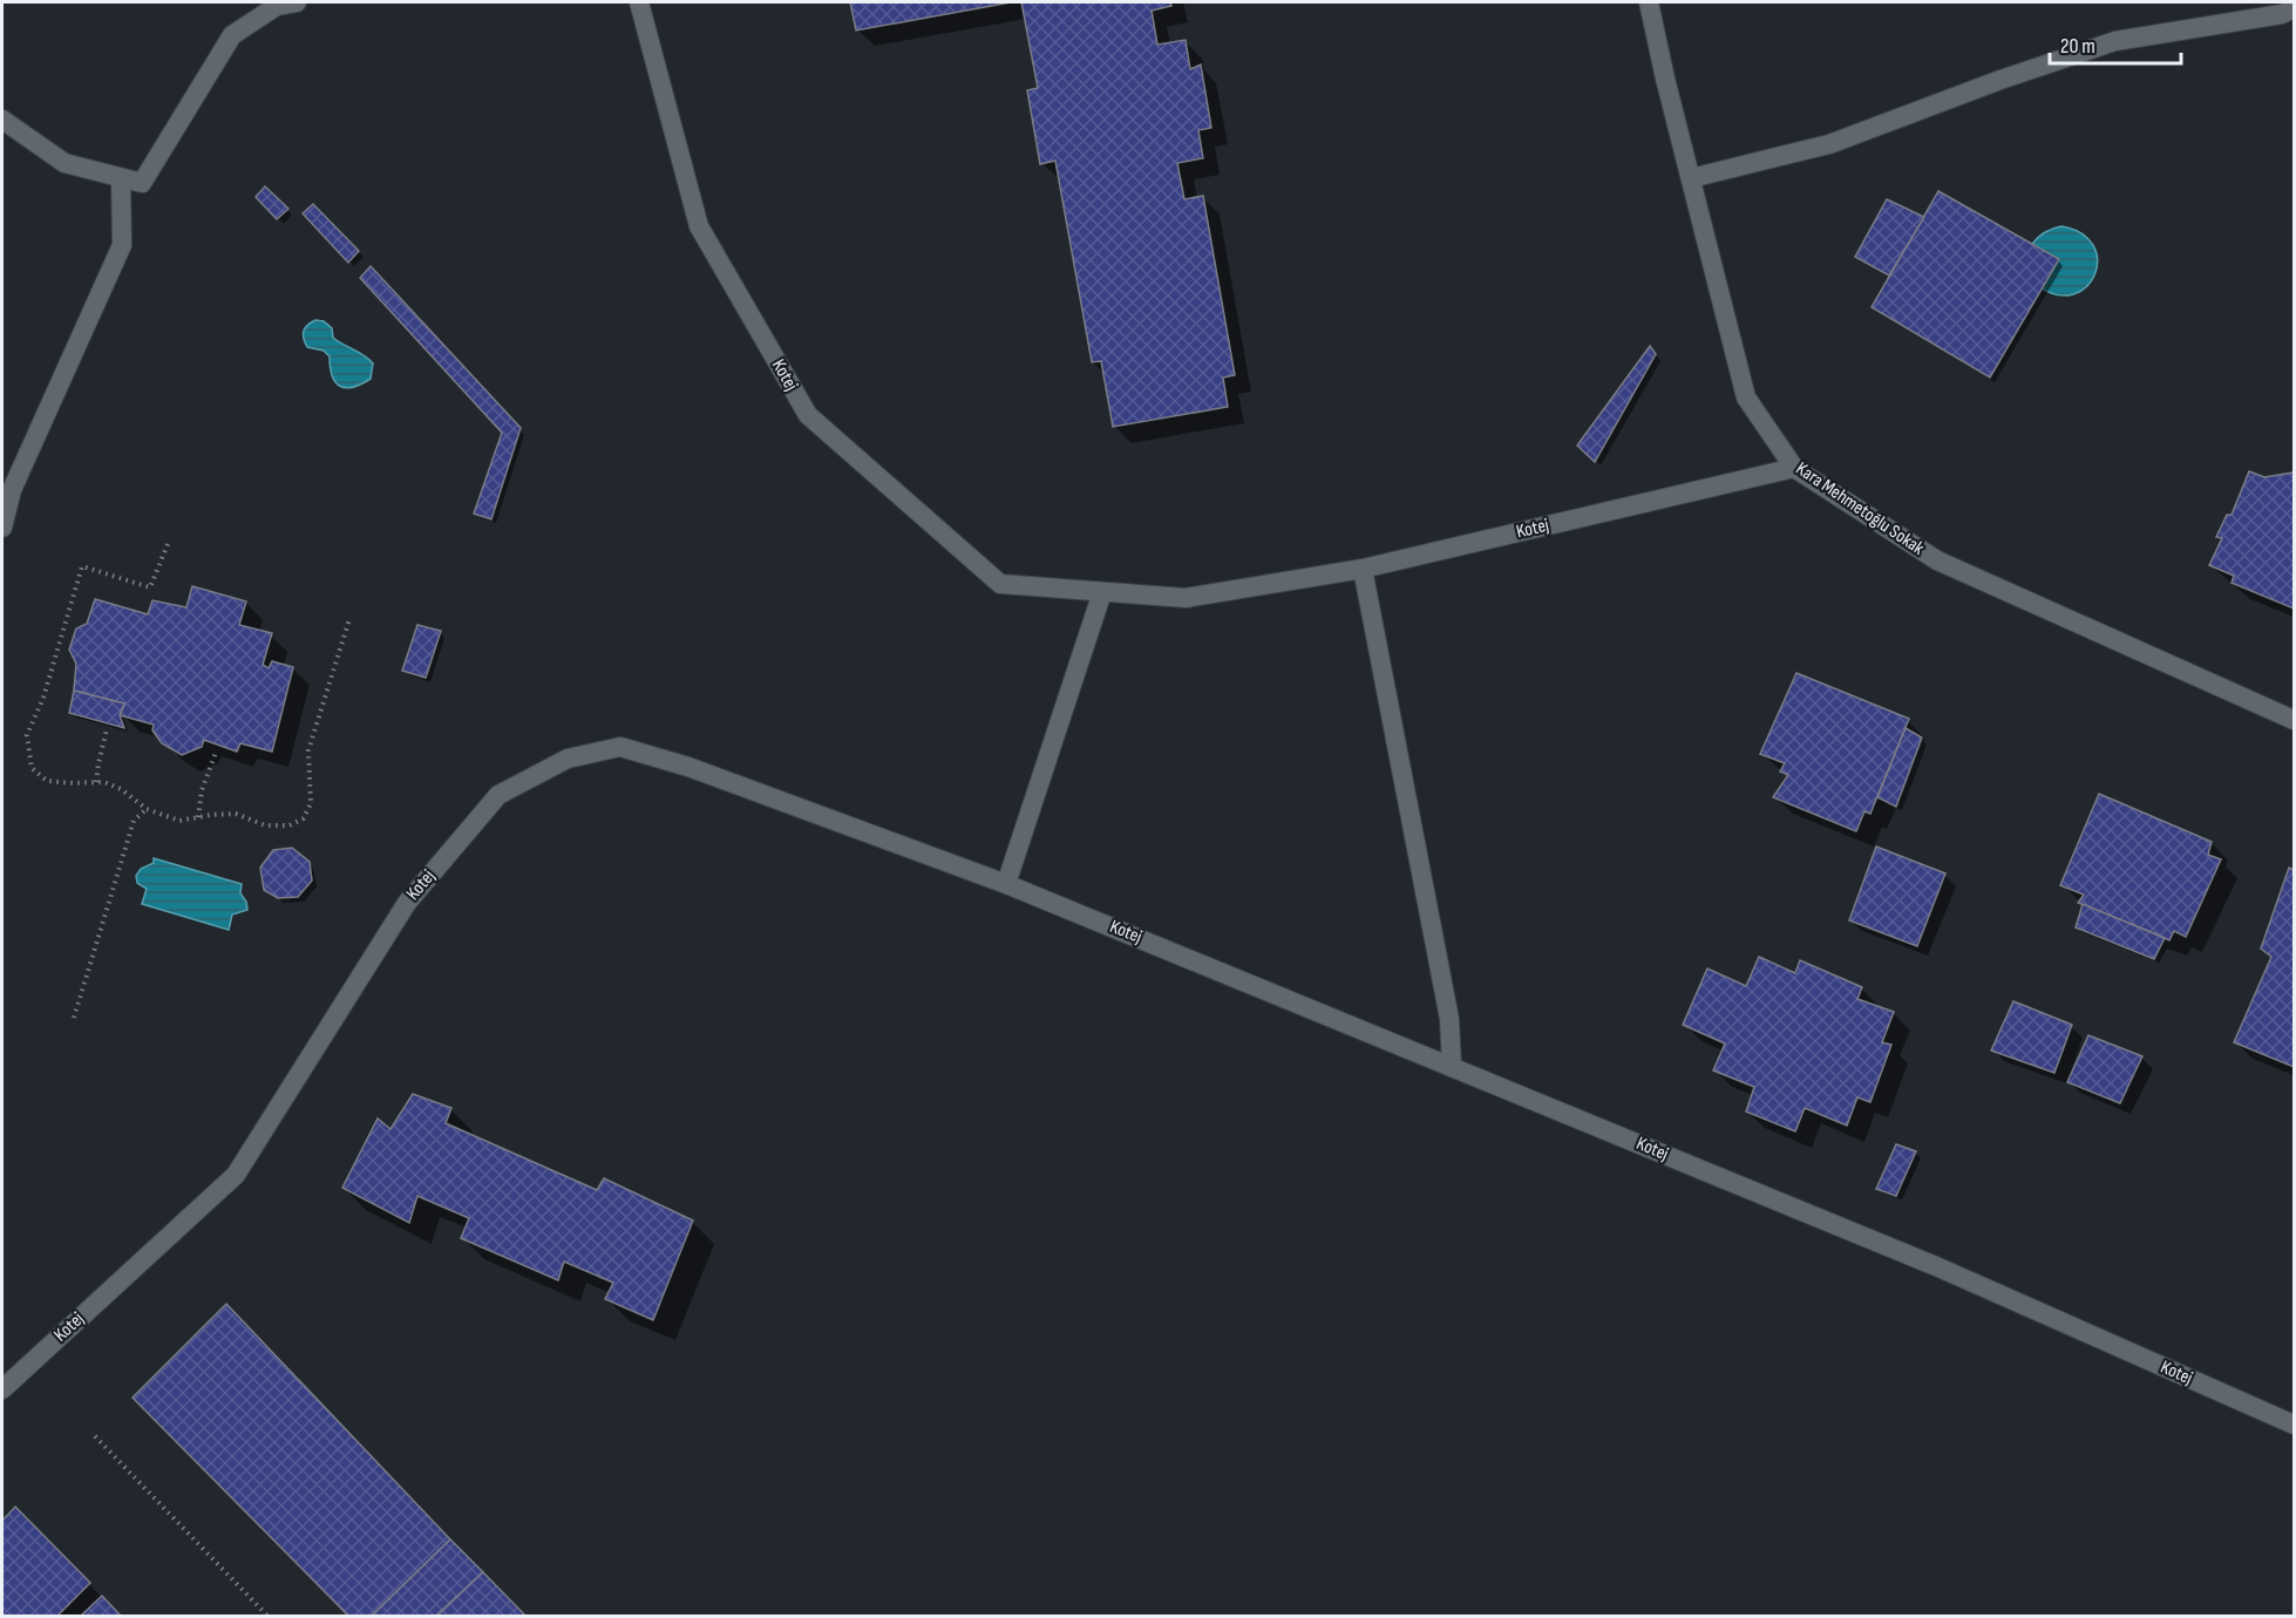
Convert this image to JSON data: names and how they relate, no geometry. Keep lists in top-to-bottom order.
{
  "streets": {
    "street": ["Kotej", "Kara Mehmetoğlu Sokak"]
  },
  "crossings": [
    ["Kotej", "Kara Mehmetoğlu Sokak"]
  ],
  "scale_bar": "20 m"
}
